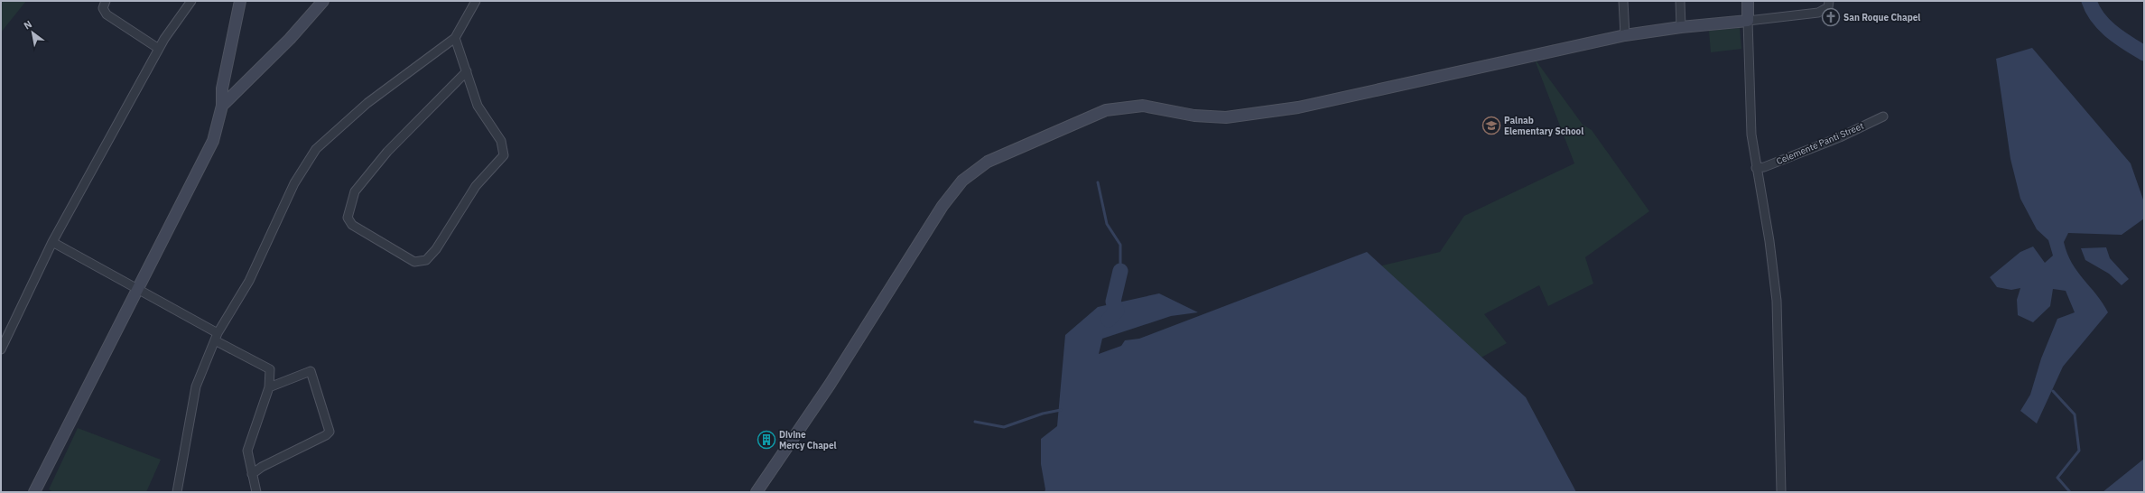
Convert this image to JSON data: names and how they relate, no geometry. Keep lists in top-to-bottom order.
{
  "streets": {
    "street": ["Celemente Panti Street"]
  },
  "places": {
    "church": ["San Roque Chapel"],
    "school or university": ["Palnab Elementary School"],
    "building": ["Divine Mercy Chapel"]
  },
  "north": "top left"
}
